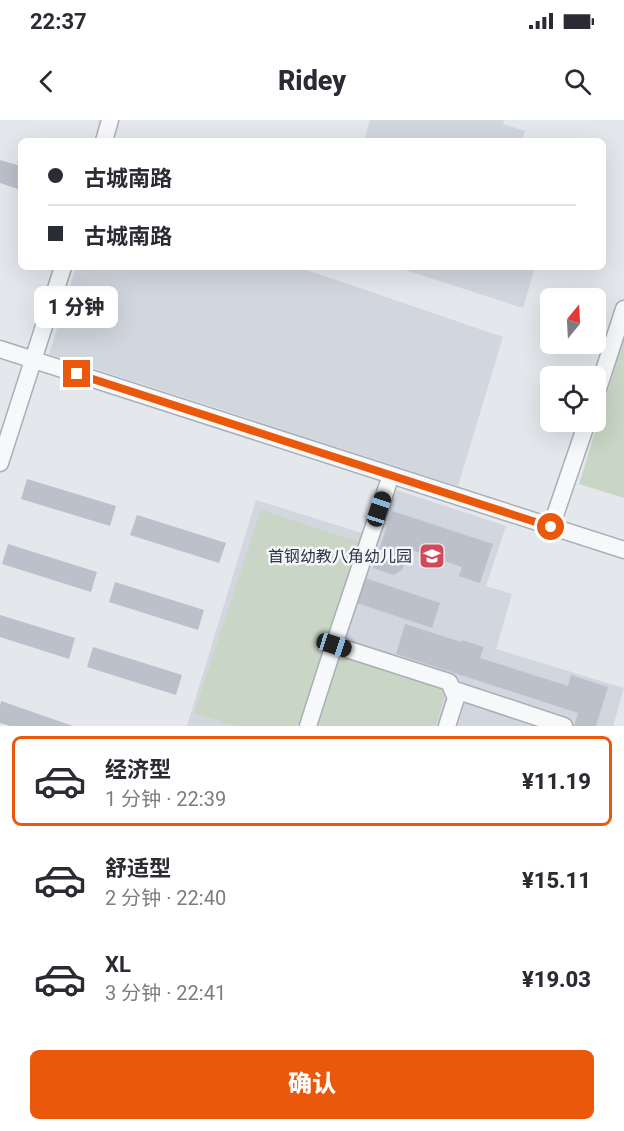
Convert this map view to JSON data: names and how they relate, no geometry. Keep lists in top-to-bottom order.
{
  "places": {
    "school or university": ["首钢幼教八角幼儿园"]
  },
  "north": "top",
  "page": {
    "status": "22:37",
    "header": "Ridey",
    "banner": ["古城南路", "古城南路"],
    "bubble": "1 分钟",
    "list": [
      {
        "name": "经济型",
        "note": "1 分钟 · 22:39",
        "value": "¥11.19"
      },
      {
        "name": "舒适型",
        "note": "2 分钟 · 22:40",
        "value": "¥15.11"
      },
      {
        "name": "XL",
        "note": "3 分钟 · 22:41",
        "value": "¥19.03"
      }
    ],
    "buttons": "确认"
  }
}
